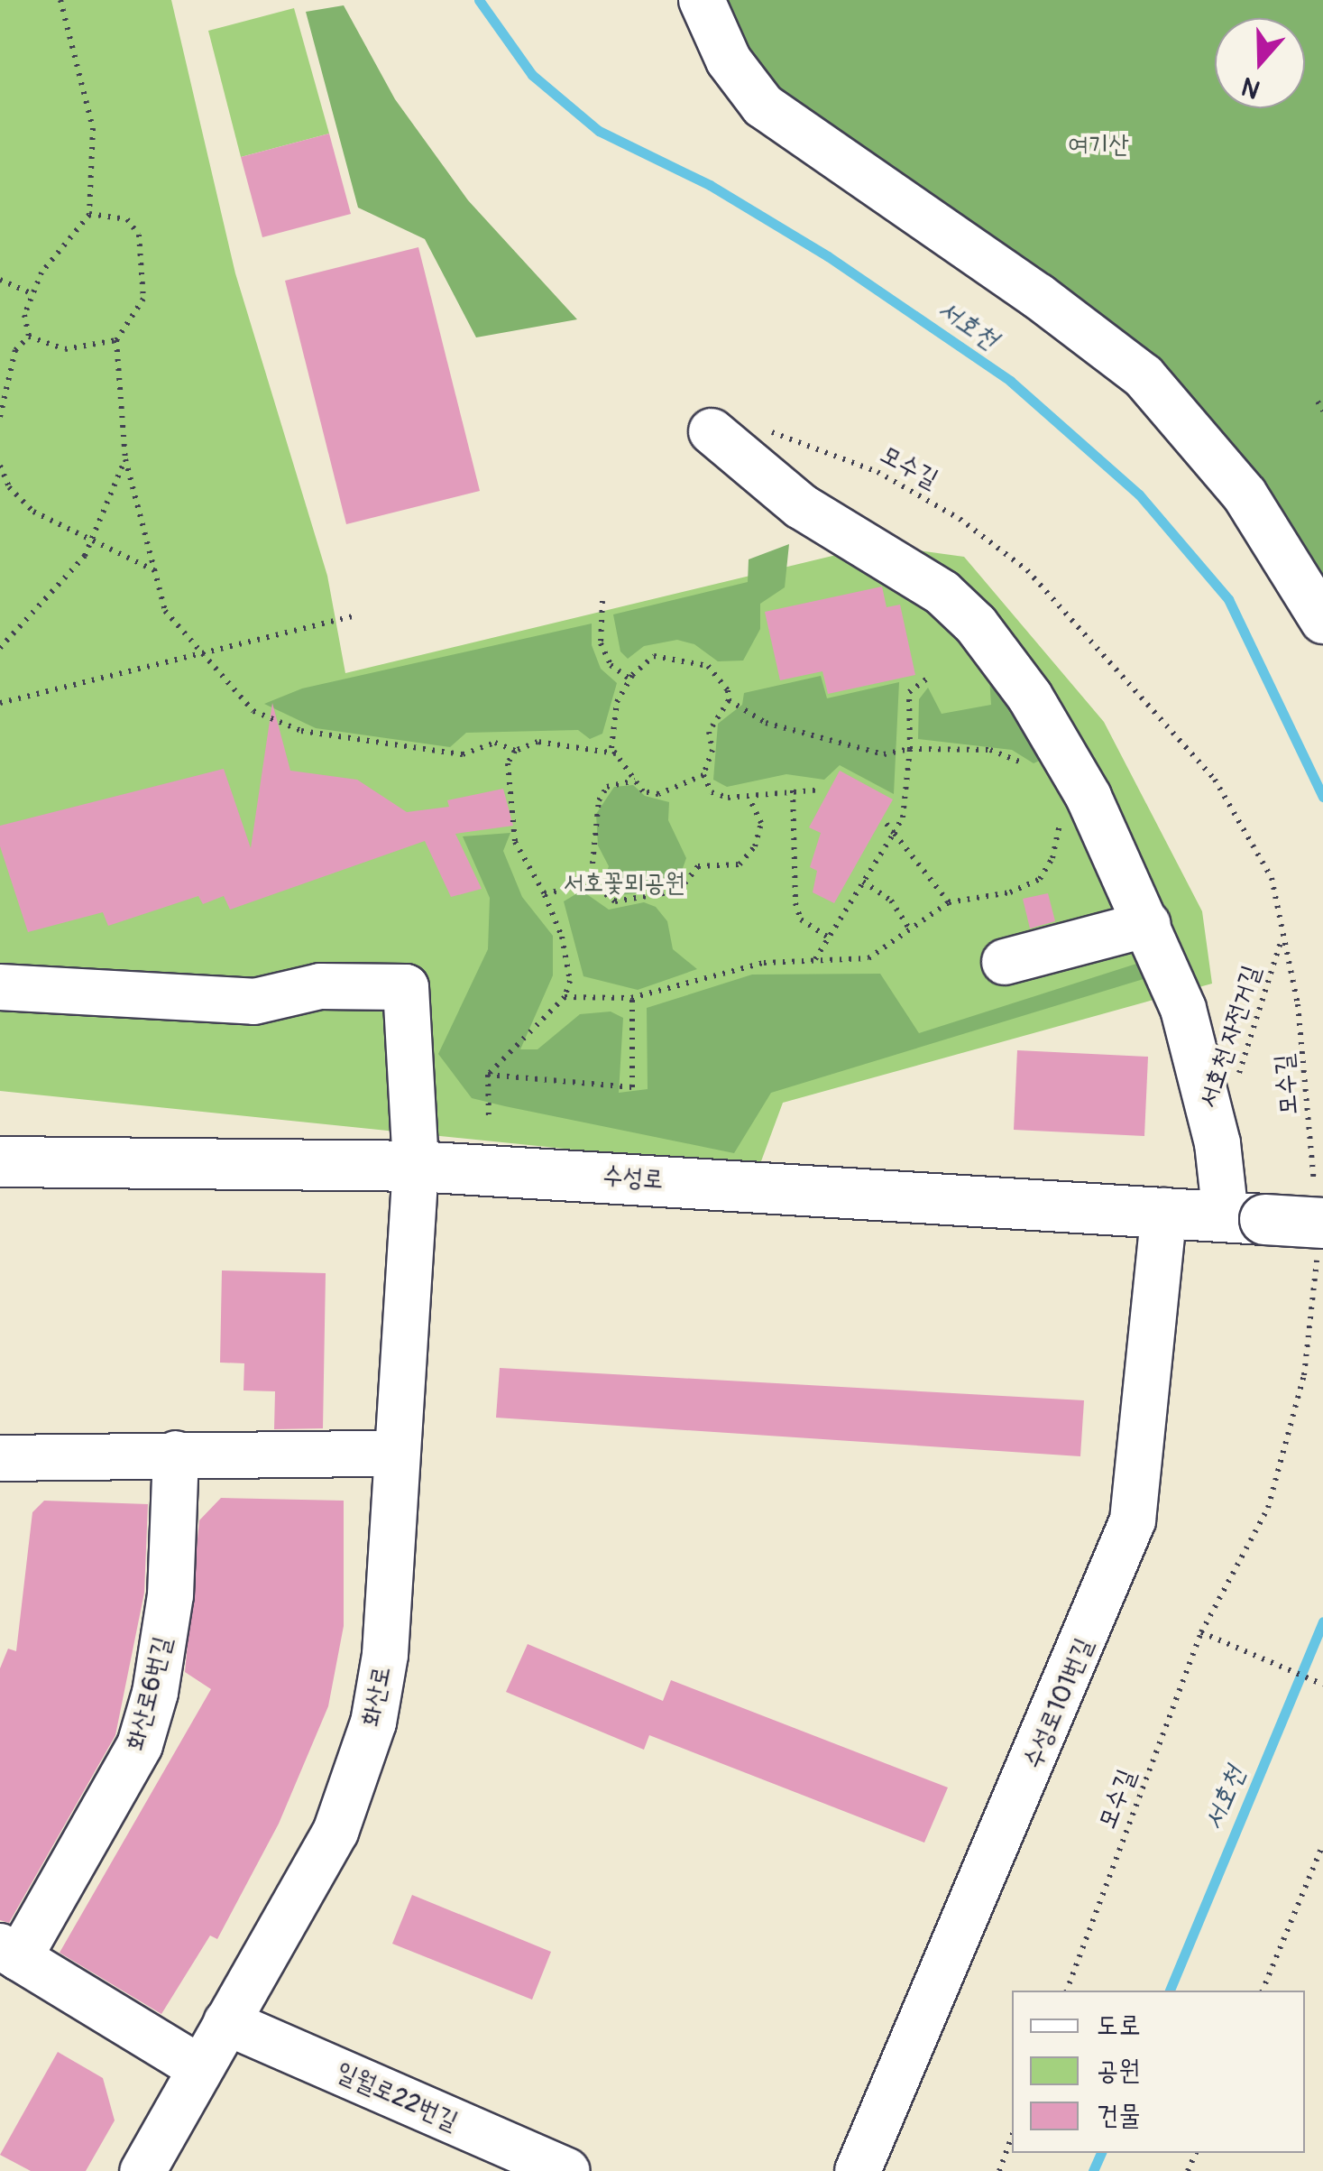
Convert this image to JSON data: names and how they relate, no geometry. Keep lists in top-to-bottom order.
{
  "streets": {
    "main road": ["수성로"],
    "street": [
      "화산로6번길",
      "화산로",
      "수성로101번길",
      "일월로22번길"
    ],
    "path": ["모수길", "서호천 자전거길"]
  },
  "crossings": [
    ["모수길", "서호천 자전거길"],
    ["모수길", "수성로"],
    ["수성로", "화산로"],
    ["수성로", "수성로101번길"],
    ["화산로6번길", "화산로"],
    ["화산로", "일월로22번길"]
  ],
  "water": ["서호천"],
  "parks": ["여기산", "서호꽃뫼공원"],
  "legend": ["도로", "공원", "건물"],
  "north": "bottom"
}
